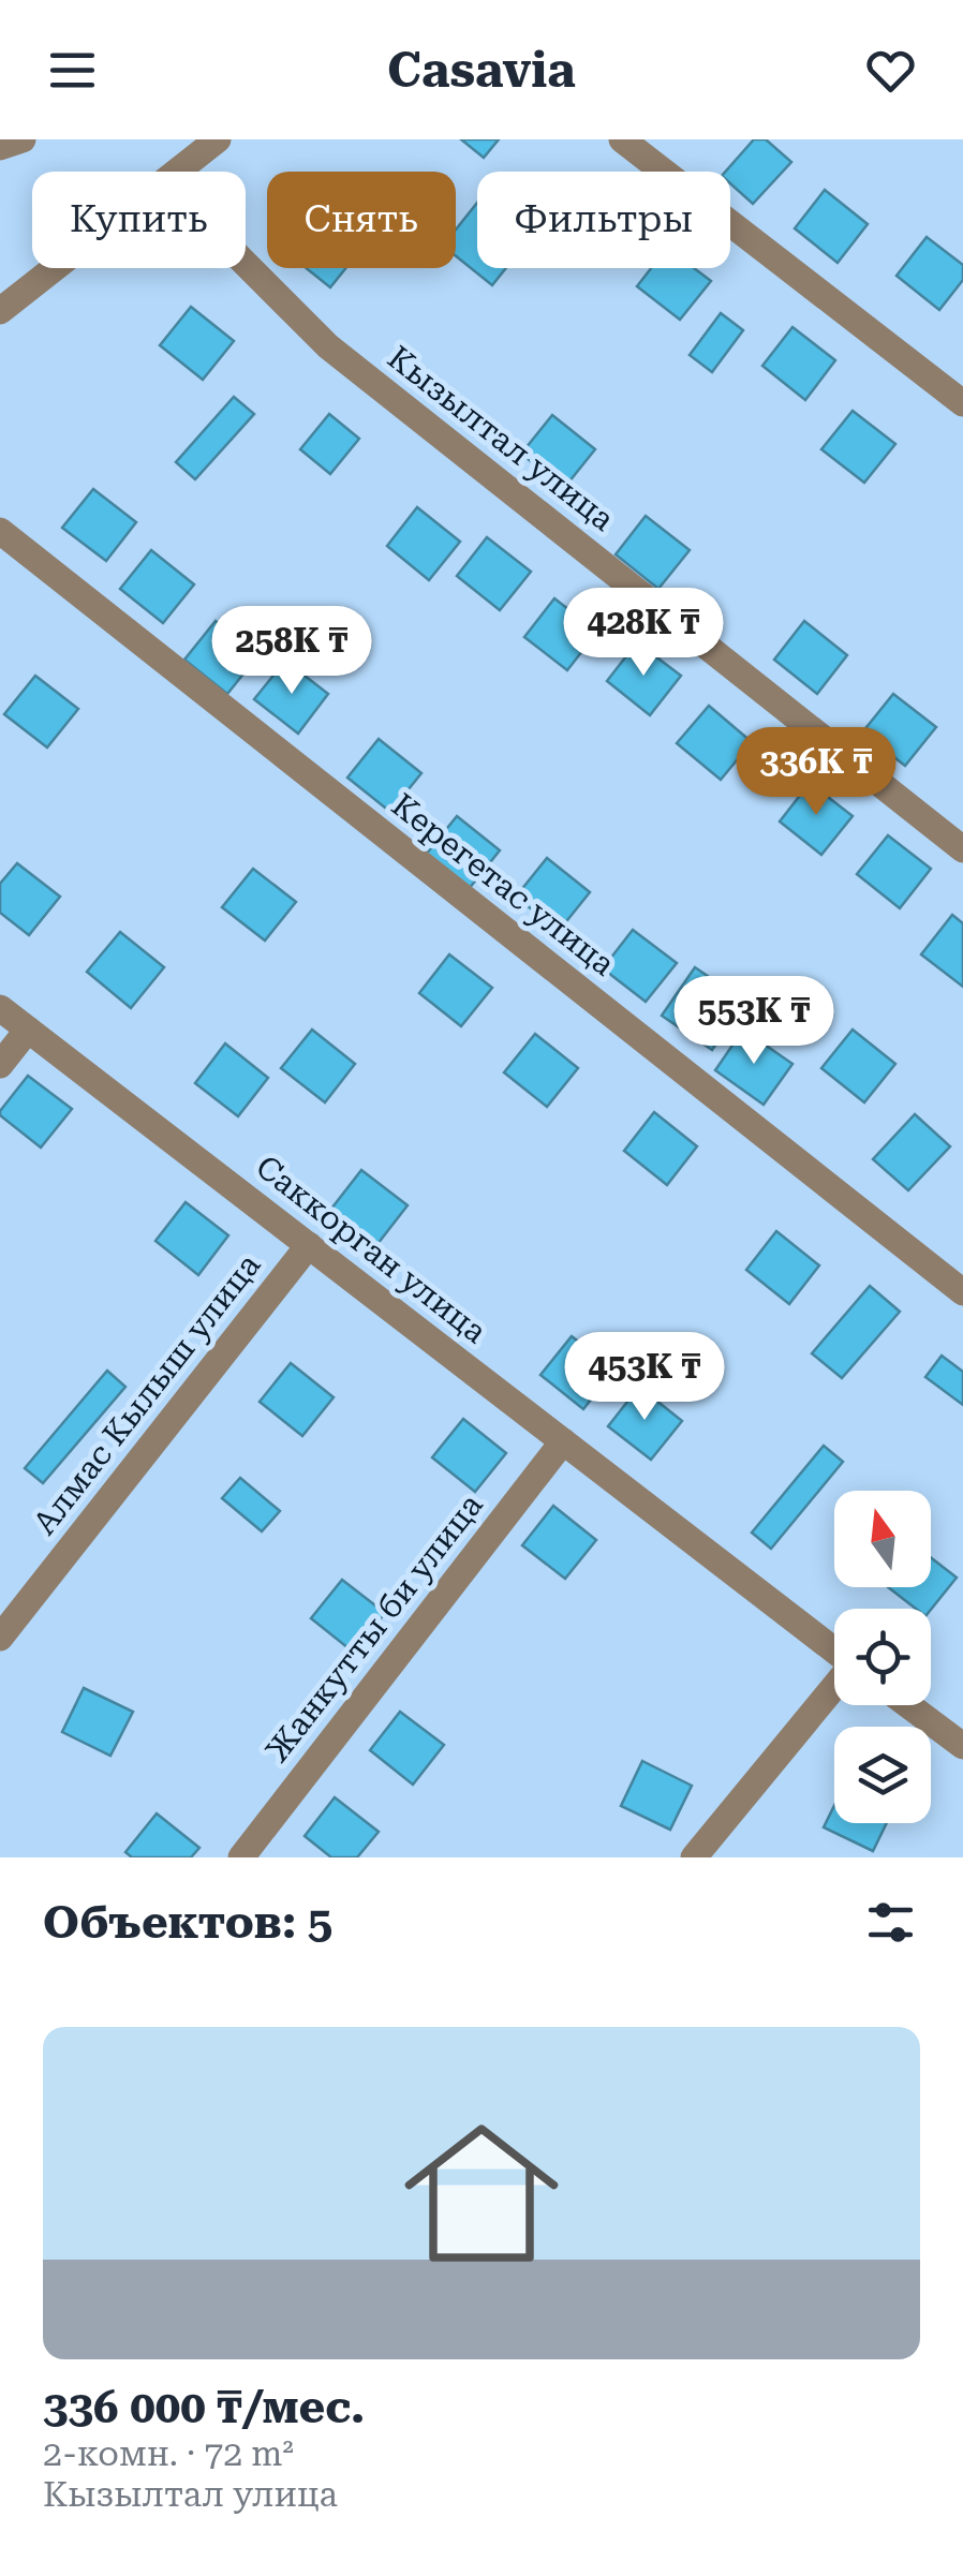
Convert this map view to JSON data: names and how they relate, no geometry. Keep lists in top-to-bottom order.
{
  "streets": {
    "street": [
      "Кызылтал улица",
      "Керегетас улица",
      "Саккорган улица",
      "Алмас Кылыш улица",
      "Жанкутты би улица"
    ]
  },
  "crossings": [
    ["Саккорган улица", "Алмас Кылыш улица"],
    ["Саккорган улица", "Жанкутты би улица"]
  ],
  "north": "top",
  "page": {
    "header": "Casavia",
    "chip": ["Купить", "Снять", "Фильтры"],
    "price": [
      "428K ₸",
      "258K ₸",
      "336K ₸",
      "553K ₸",
      "453K ₸"
    ],
    "heading": "Объектов: 5",
    "list": [
      {
        "name": "336 000 ₸/мес.",
        "note": "2-комн. · 72 m² · Кызылтал улица"
      }
    ]
  }
}
